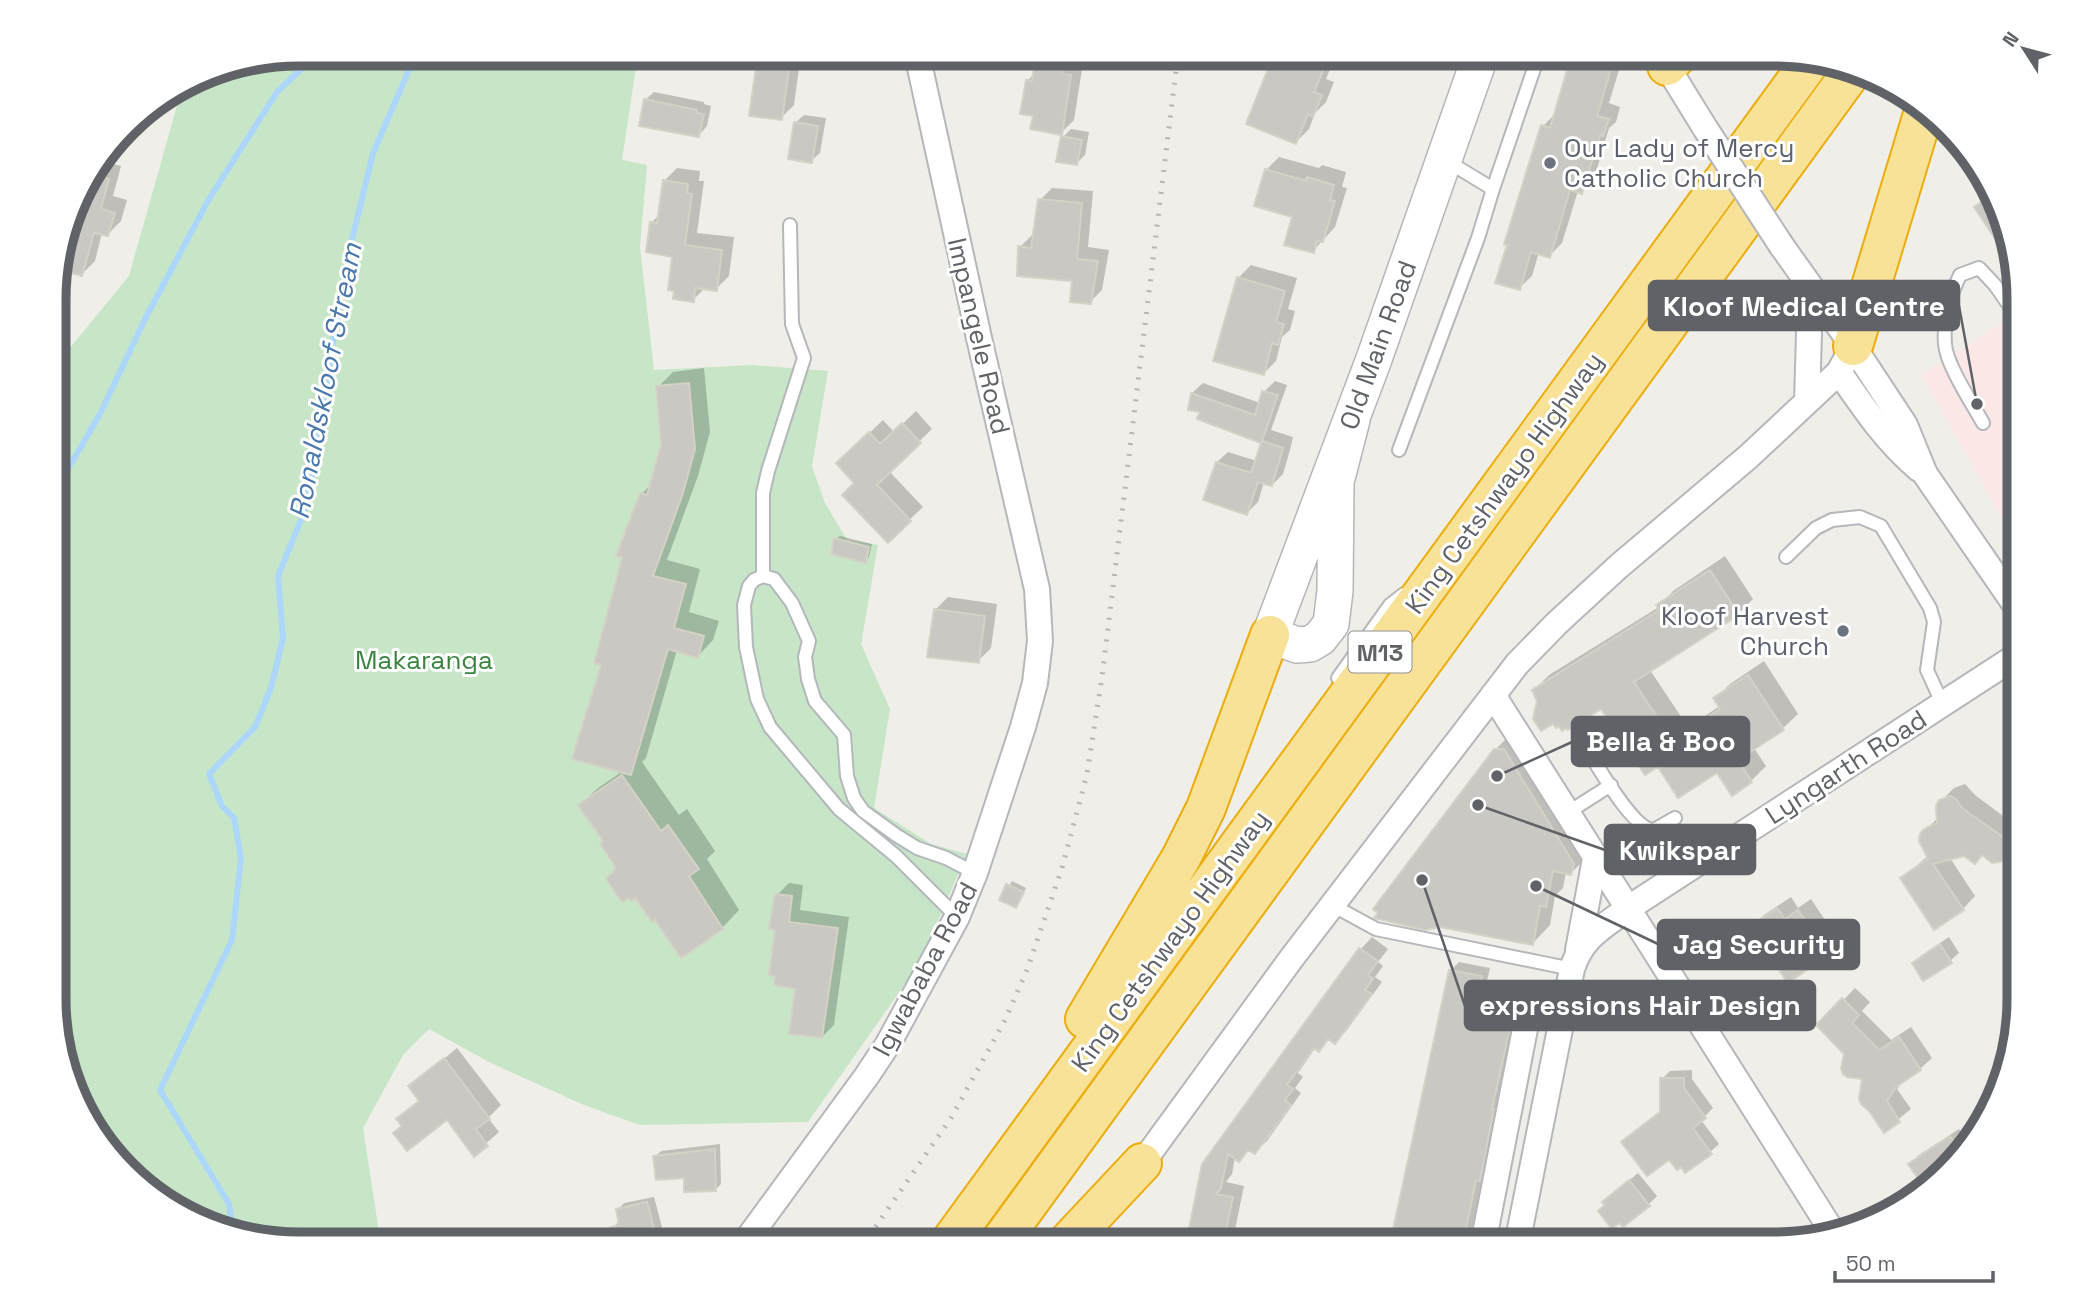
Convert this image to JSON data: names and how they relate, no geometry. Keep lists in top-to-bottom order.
{
  "streets": {
    "highway": ["King Cetshwayo Highway", "M13"],
    "street": [
      "Impangele Road",
      "Old Main Road",
      "Lyngarth Road",
      "Igwababa Road"
    ]
  },
  "crossings": [
    ["Impangele Road", "Igwababa Road"]
  ],
  "water": ["Ronaldskloof Stream"],
  "parks": ["Makaranga"],
  "places": [
    "Our Lady of Mercy Catholic Church",
    "Kloof Medical Centre",
    "Kloof Harvest Church",
    "Bella & Boo",
    "Kwikspar",
    "expressions Hair Design",
    "Jag Security"
  ],
  "scale_bar": "50 m",
  "north": "top left"
}
